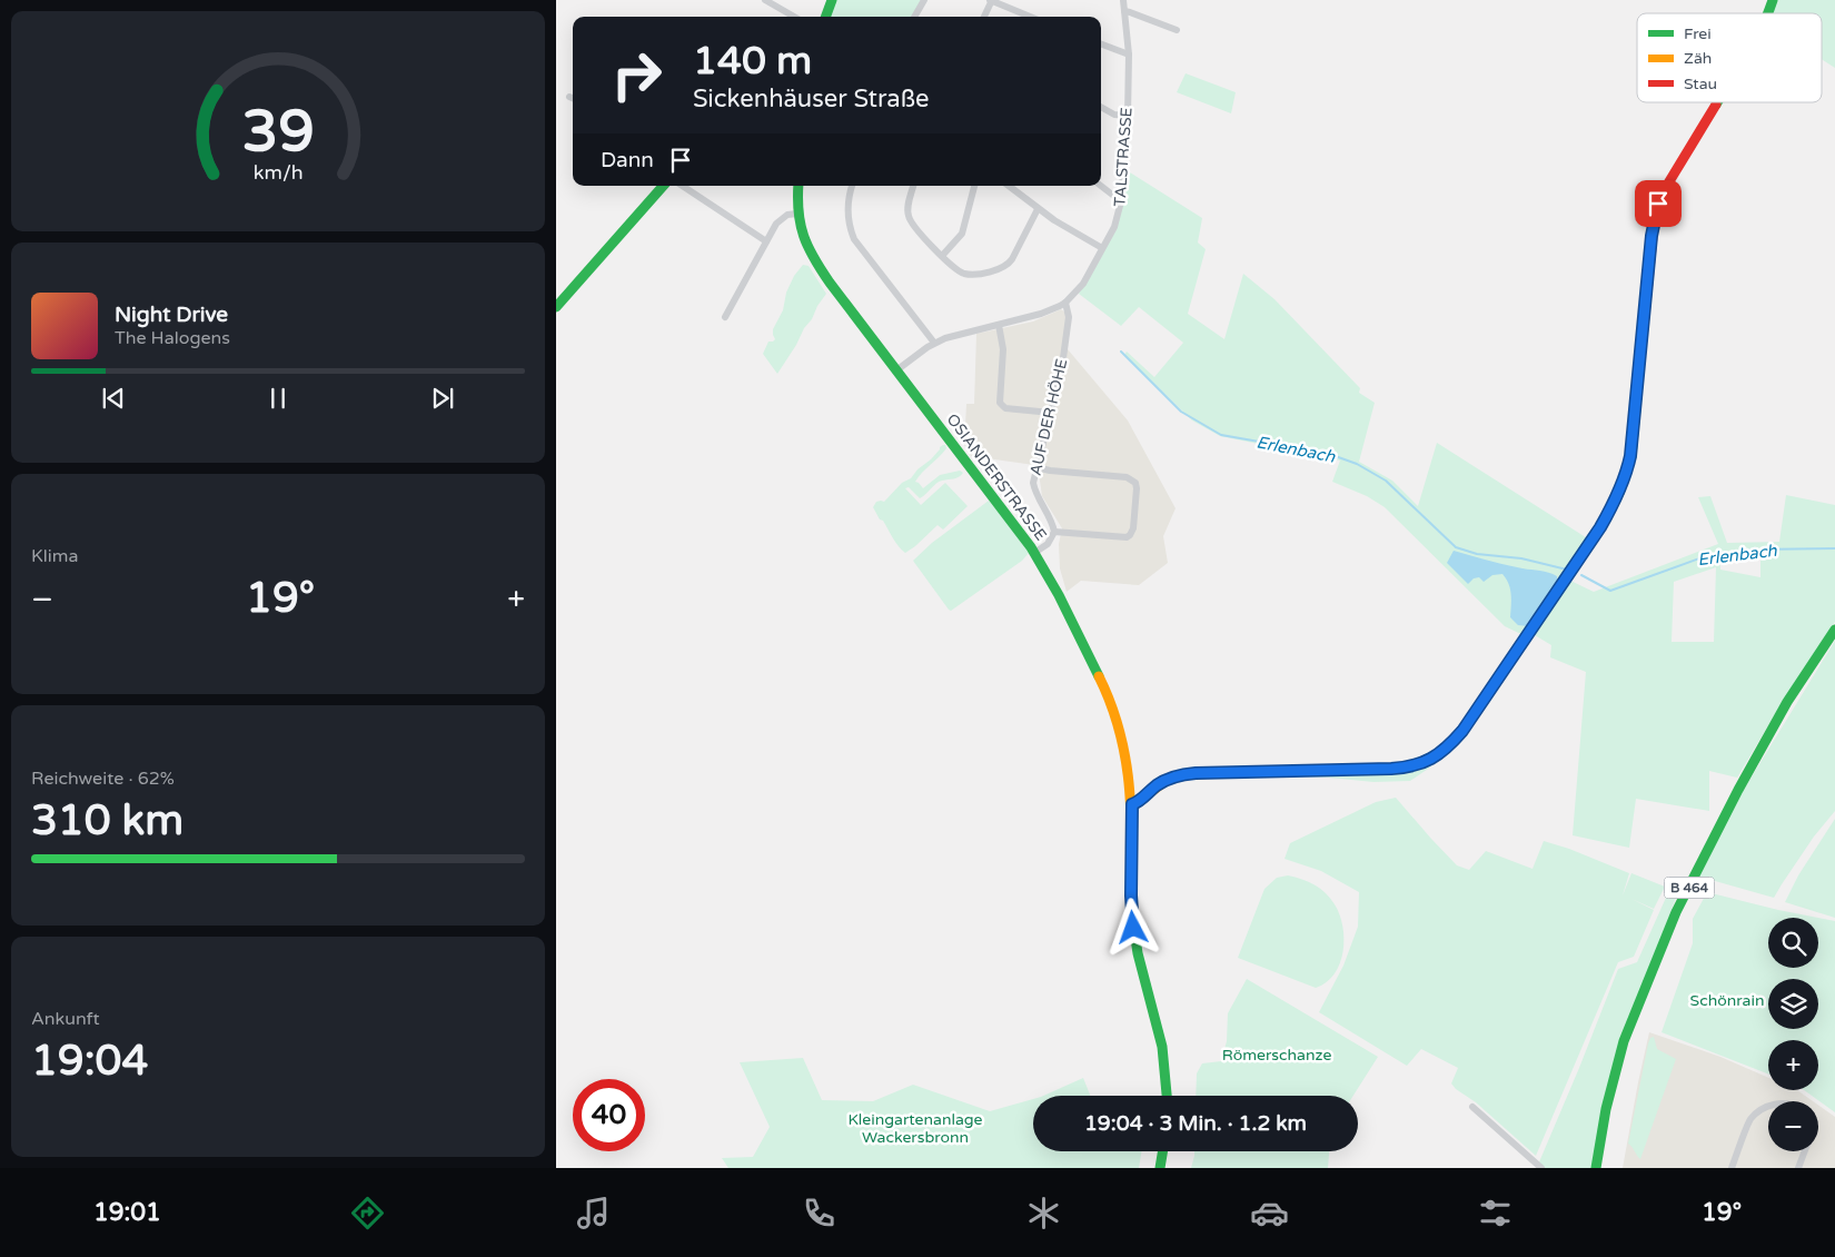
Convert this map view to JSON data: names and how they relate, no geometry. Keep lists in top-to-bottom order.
{
  "streets": {
    "street": [
      "TALSTRASSE",
      "AUF DER HÖHE",
      "OSIANDERSTRASSE",
      "B 464"
    ]
  },
  "crossings": [
    ["TALSTRASSE", "AUF DER HÖHE"],
    ["TALSTRASSE", "OSIANDERSTRASSE"]
  ],
  "water": ["Erlenbach"],
  "parks": ["Schönrain", "Römerschanze", "Kleingartenanlage Wackersbronn"],
  "legend": ["Frei", "Zäh", "Stau"],
  "page": {
    "turn": ["140 m", "Sickenhäuser Straße"],
    "then": "Dann",
    "song": ["Night Drive", "The Halogens"],
    "tile": [
      "Klima",
      ["Reichweite · 62%", "310 km"],
      ["Ankunft", "19:04"]
    ],
    "heat": ["−", "19°", "+"],
    "map_buttons": ["+", "−"],
    "limit": "40",
    "trip": "19:04 · 3 Min. · 1.2 km",
    "tabs": ["19:01", "19°"],
    "gauge": ["39", "km/h"]
  }
}
